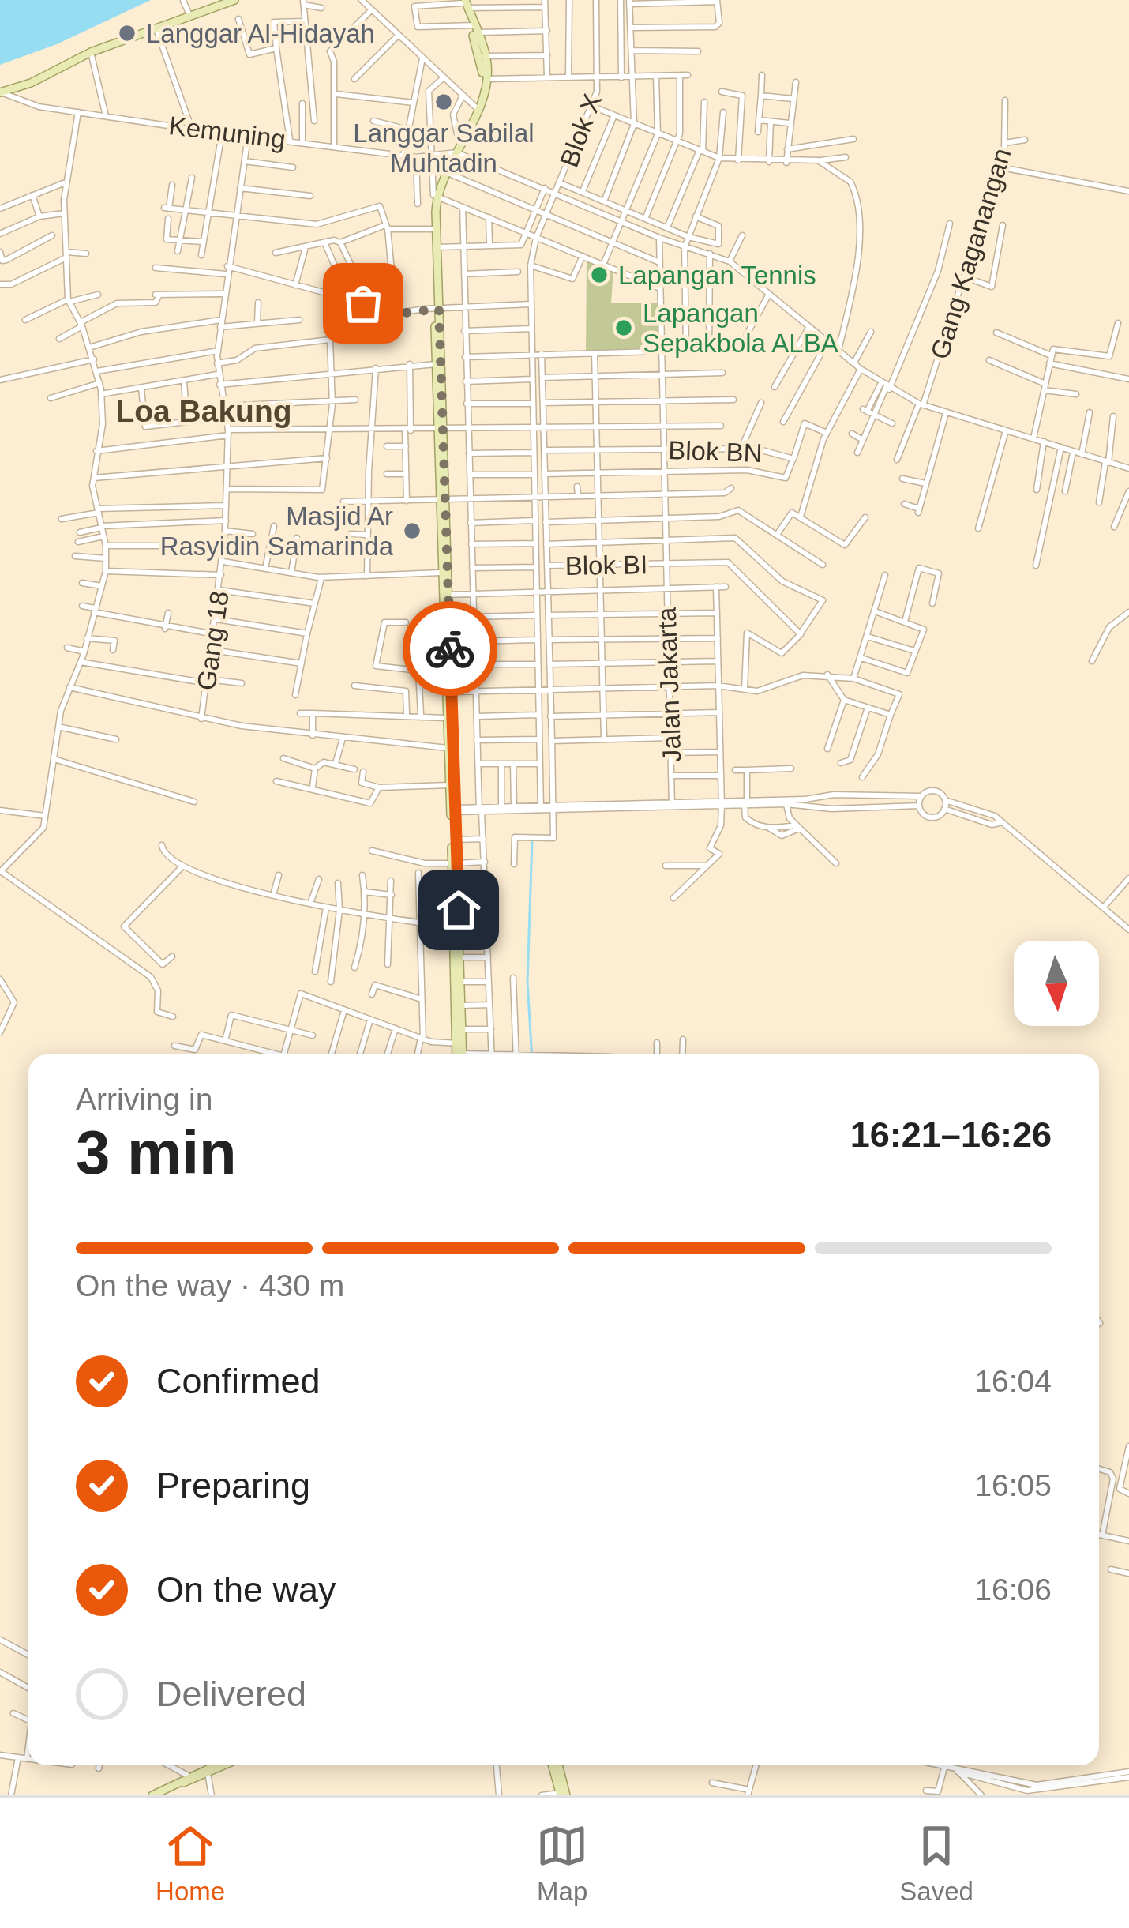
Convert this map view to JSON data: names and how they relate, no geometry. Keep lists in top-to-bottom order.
{
  "streets": {
    "street": [
      "Blok X",
      "Kemuning",
      "Gang Kaganangan",
      "Blok BN",
      "Blok BI",
      "Gang 18",
      "Jalan Jakarta"
    ]
  },
  "crossings": [
    ["Kemuning", "Gang 18"],
    ["Blok BN", "Jalan Jakarta"],
    ["Blok BI", "Jalan Jakarta"]
  ],
  "districts": ["Loa Bakung"],
  "places": [
    "Langgar Al-Hidayah",
    "Langgar Sabilal Muhtadin",
    "Lapangan Tennis",
    "Lapangan Sepakbola ALBA",
    "Masjid Ar Rasyidin Samarinda"
  ],
  "north": "bottom",
  "page": {
    "heading": ["3 min", "Arriving in", "16:21–16:26"],
    "bar": "On the way · 430 m",
    "list": [
      ["Confirmed", "16:04"],
      ["Preparing", "16:05"],
      ["On the way", "16:06"],
      "Delivered"
    ],
    "tabs": ["Home", "Map", "Saved"]
  }
}
